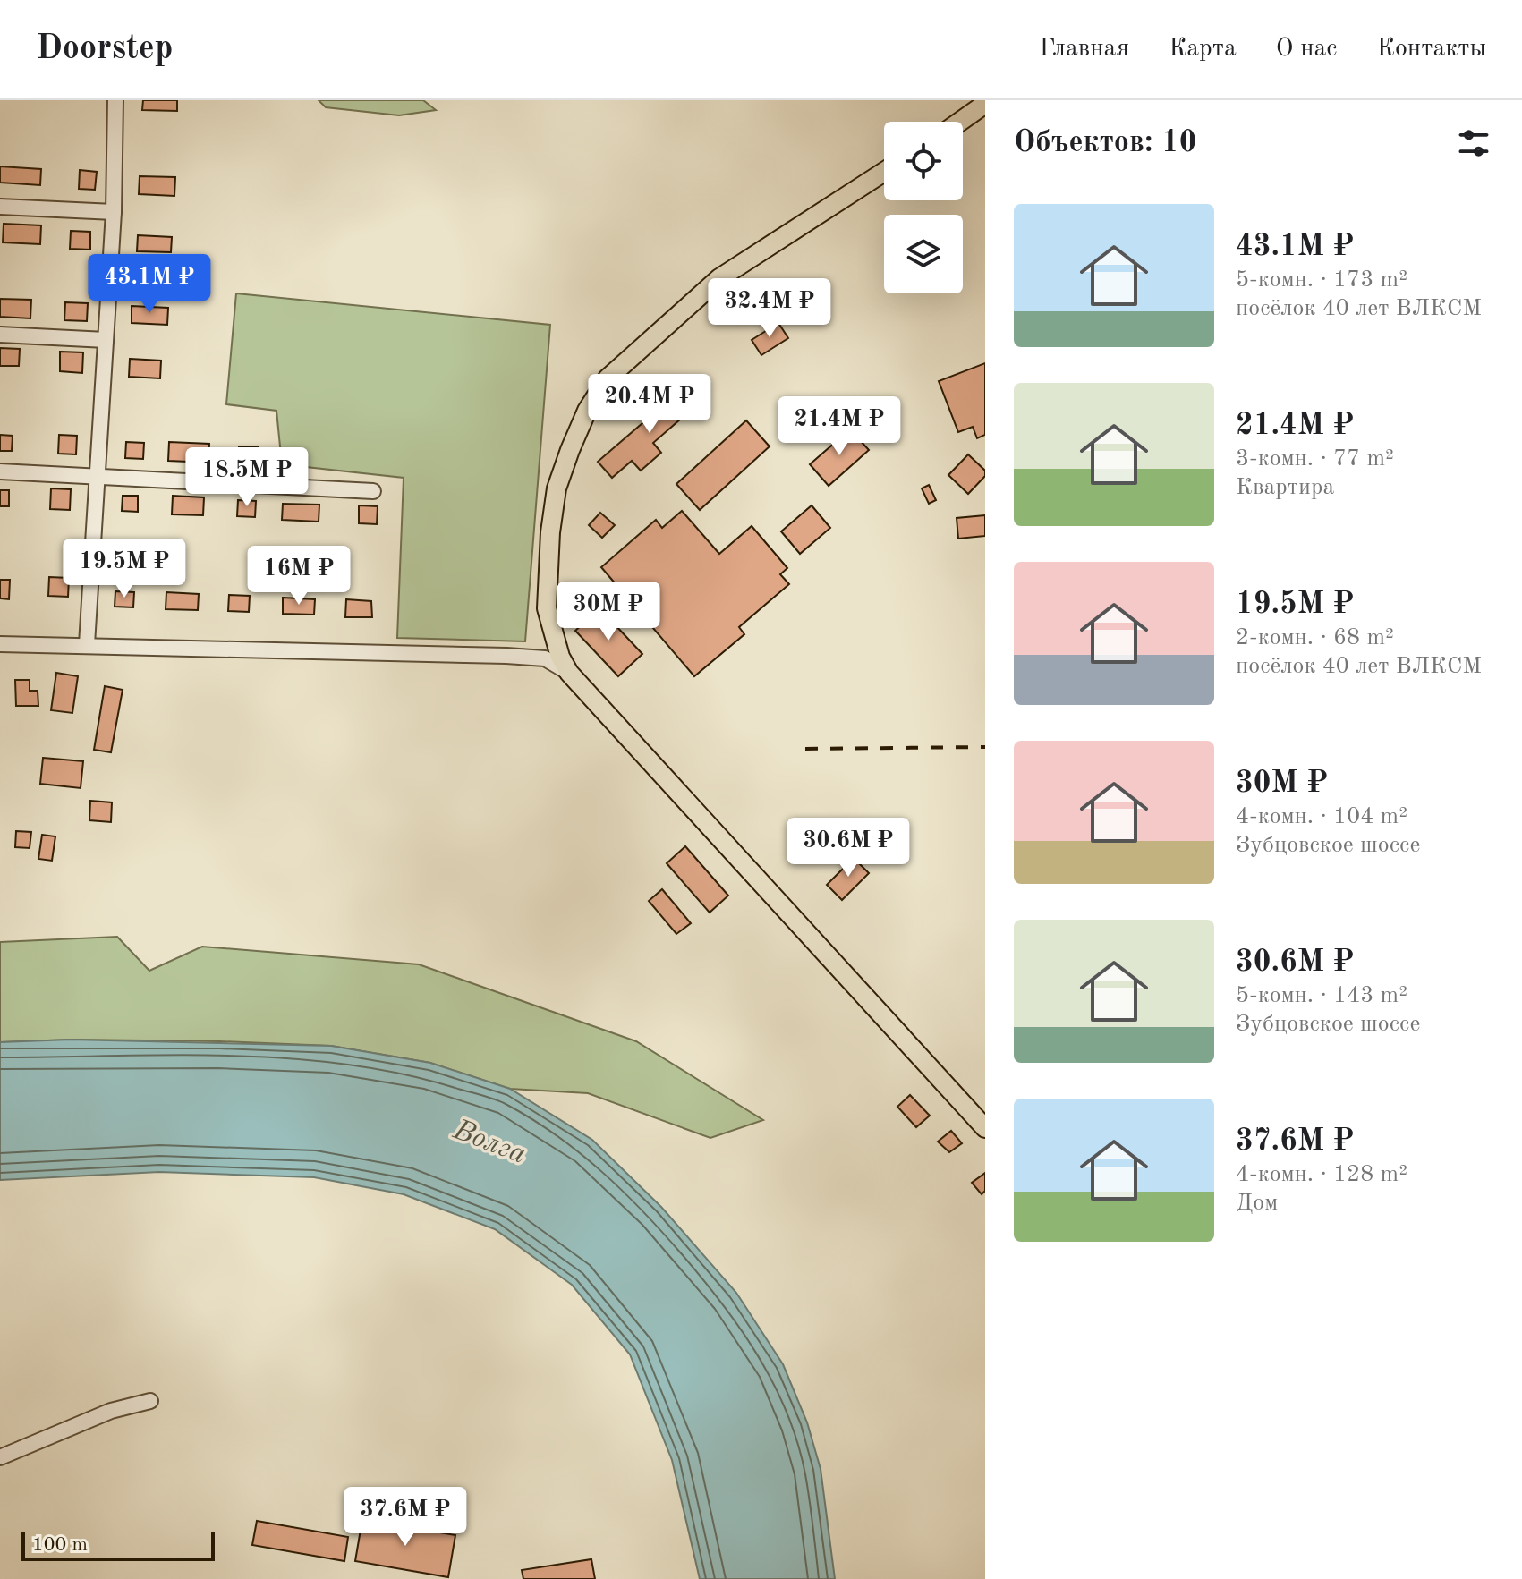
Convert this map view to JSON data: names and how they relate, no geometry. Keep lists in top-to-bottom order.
{
  "water": ["Волга"],
  "scale_bar": "100 m",
  "page": {
    "header": "Doorstep",
    "nav": [
      "Главная",
      "Карта",
      "О нас",
      "Контакты"
    ],
    "heading": "Объектов: 10",
    "list": [
      {
        "name": "43.1M ₽",
        "note": "5-комн. · 173 m² · посёлок 40 лет ВЛКСМ"
      },
      {
        "name": "21.4M ₽",
        "note": "3-комн. · 77 m² · Квартира"
      },
      {
        "name": "19.5M ₽",
        "note": "2-комн. · 68 m² · посёлок 40 лет ВЛКСМ"
      },
      {
        "name": "30M ₽",
        "note": "4-комн. · 104 m² · Зубцовское шоссе"
      },
      {
        "name": "30.6M ₽",
        "note": "5-комн. · 143 m² · Зубцовское шоссе"
      },
      {
        "name": "37.6M ₽",
        "note": "4-комн. · 128 m² · Дом"
      }
    ],
    "price": [
      "43.1M ₽",
      "32.4M ₽",
      "20.4M ₽",
      "21.4M ₽",
      "18.5M ₽",
      "19.5M ₽",
      "16M ₽",
      "30M ₽",
      "30.6M ₽",
      "37.6M ₽"
    ],
    "scale": "100 m"
  }
}
